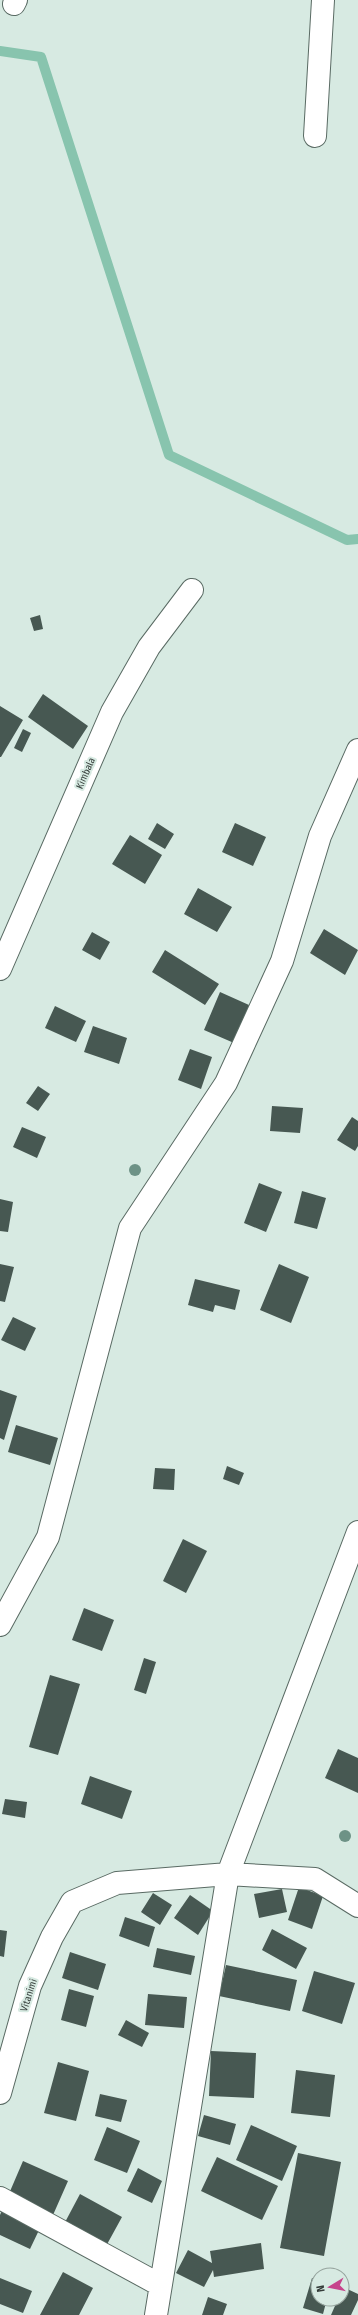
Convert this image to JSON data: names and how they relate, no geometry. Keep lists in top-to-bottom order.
{
  "streets": {
    "street": ["Kimbala", "Vitanimi"]
  },
  "north": "left"
}
